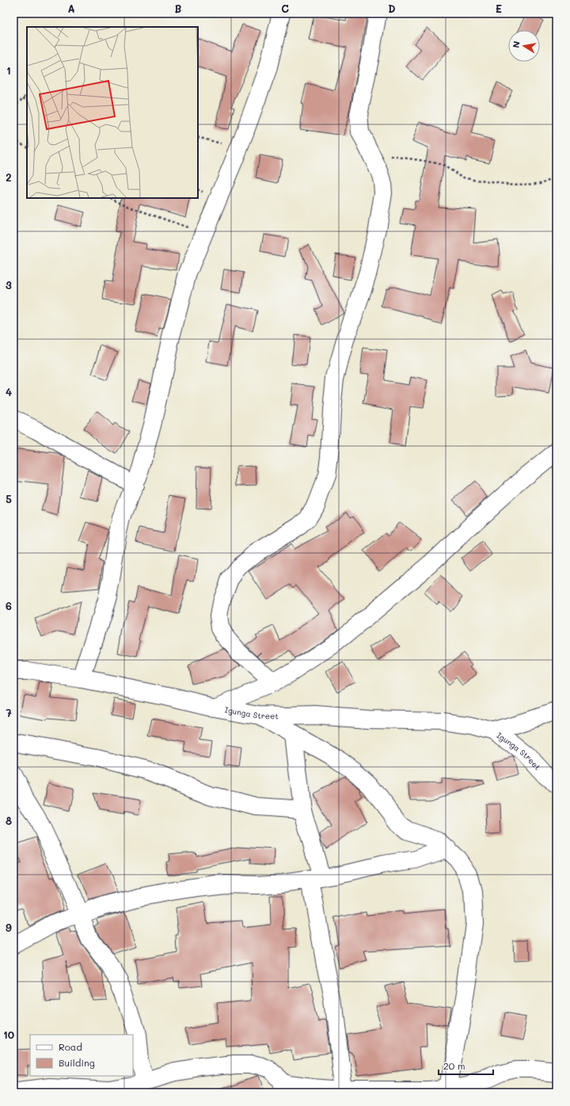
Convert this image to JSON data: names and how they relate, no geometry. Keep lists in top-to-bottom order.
{
  "streets": {
    "street": ["Igunga Street"]
  },
  "legend": ["Road", "Building"],
  "scale_bar": "20 m",
  "north": "left",
  "grid": {
    "columns": [
      "A",
      "B",
      "C",
      "D",
      "E"
    ],
    "rows": [
      "1",
      "2",
      "3",
      "4",
      "5",
      "6",
      "7",
      "8",
      "9",
      "10"
    ]
  }
}
